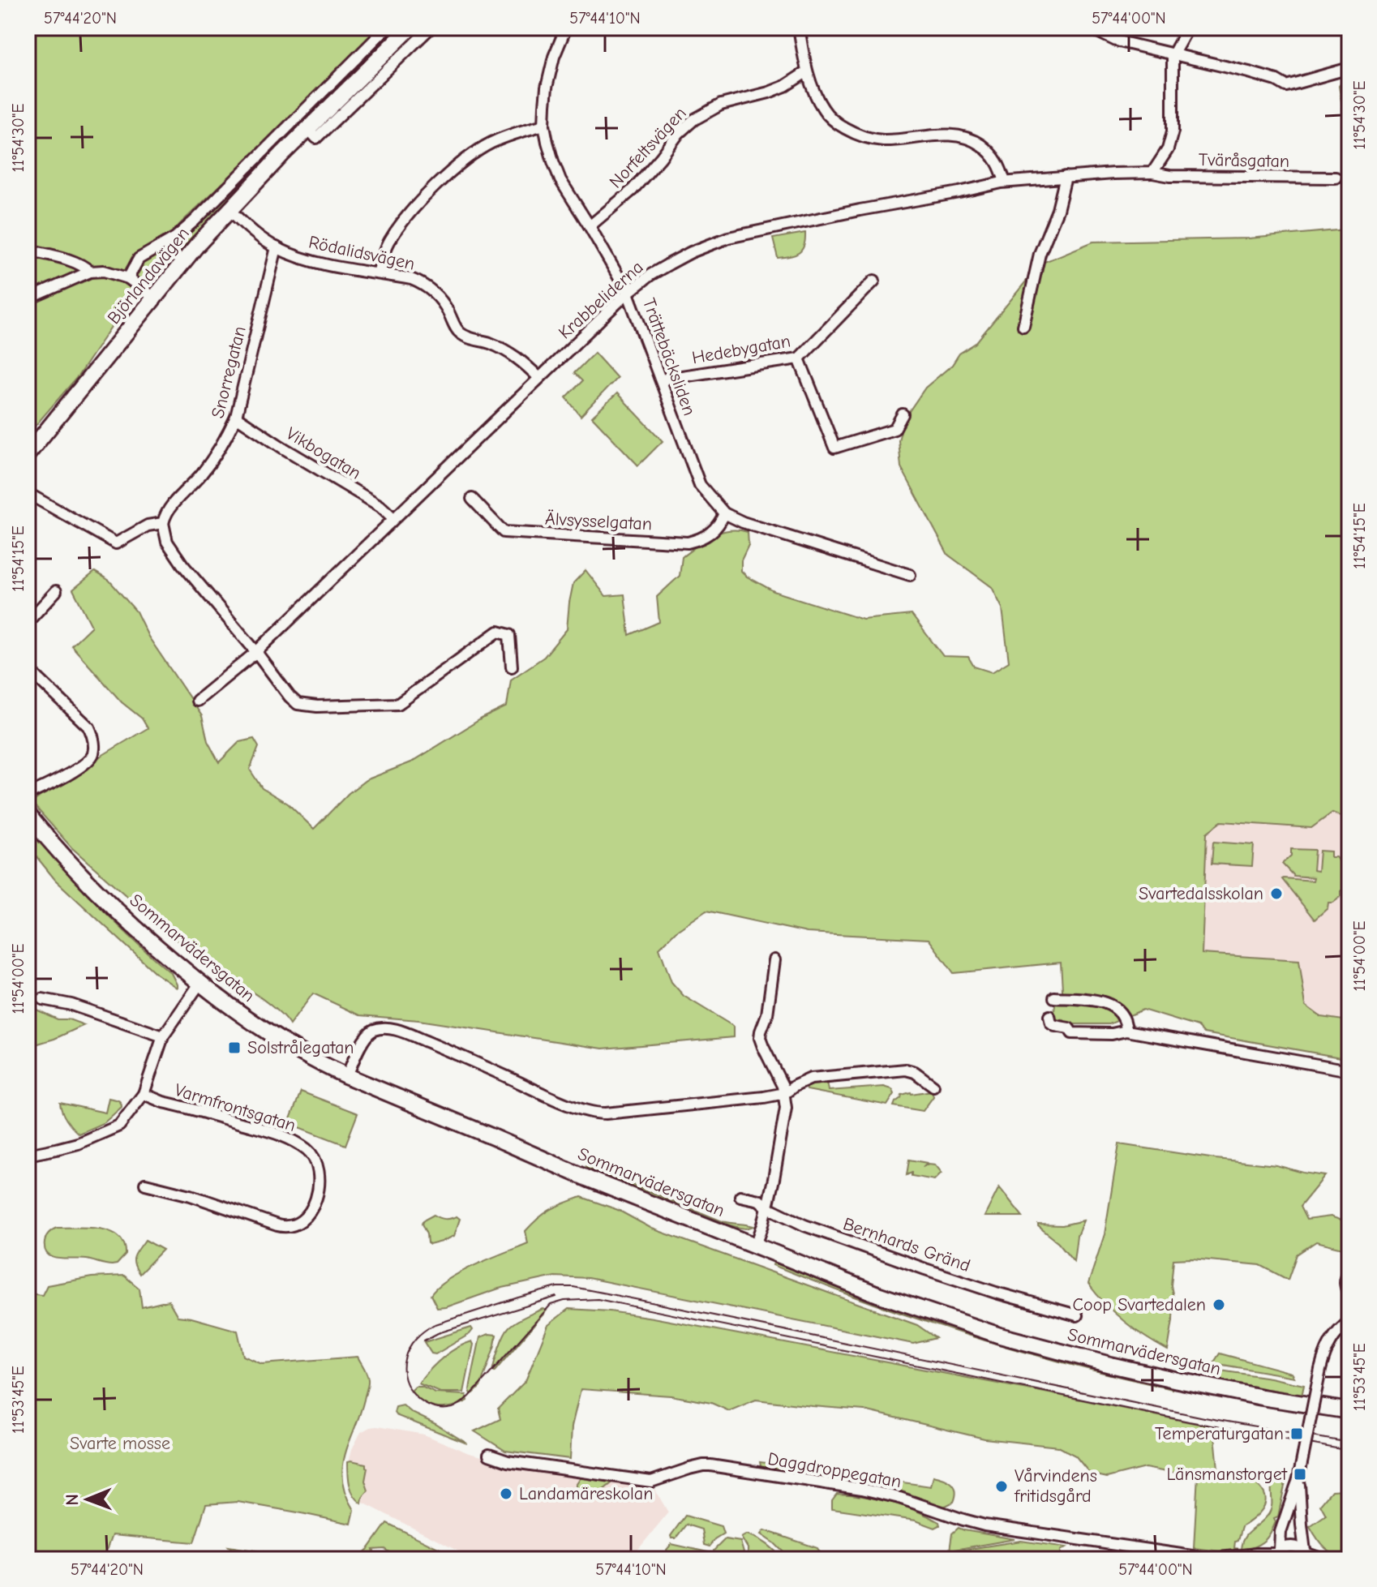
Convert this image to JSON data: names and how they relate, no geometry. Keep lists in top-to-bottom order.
{
  "streets": {
    "street": [
      "Norfeltsvägen",
      "Tväråsgatan",
      "Rödalidsvägen",
      "Björlandavägen",
      "Krabbeliderna",
      "Hedebygatan",
      "Trättebäcksliden",
      "Snorregatan",
      "Vikbogatan",
      "Älvsysselgatan",
      "Sommarvädersgatan",
      "Varmfrontsgatan",
      "Bernhards Gränd",
      "Daggdroppegatan"
    ]
  },
  "crossings": [
    ["Norfeltsvägen", "Trättebäcksliden"],
    ["Tväråsgatan", "Krabbeliderna"],
    ["Rödalidsvägen", "Björlandavägen"],
    ["Rödalidsvägen", "Krabbeliderna"],
    ["Rödalidsvägen", "Snorregatan"],
    ["Krabbeliderna", "Trättebäcksliden"],
    ["Krabbeliderna", "Vikbogatan"],
    ["Hedebygatan", "Trättebäcksliden"],
    ["Trättebäcksliden", "Älvsysselgatan"],
    ["Snorregatan", "Vikbogatan"]
  ],
  "parks": ["Svarte mosse"],
  "places": {
    "other": [
      "Svartedalsskolan",
      "Coop Svartedalen",
      "Vårvindens fritidsgård",
      "Landamäreskolan"
    ],
    "transit": ["Solstrålegatan", "Temperaturgatan", "Länsmanstorget"]
  },
  "north": "left",
  "coordinates": [
    "57°44'20\"N",
    "57°44'10\"N",
    "57°44'00\"N",
    "11°54'30\"E",
    "11°54'15\"E",
    "11°54'00\"E",
    "11°53'45\"E"
  ]
}
